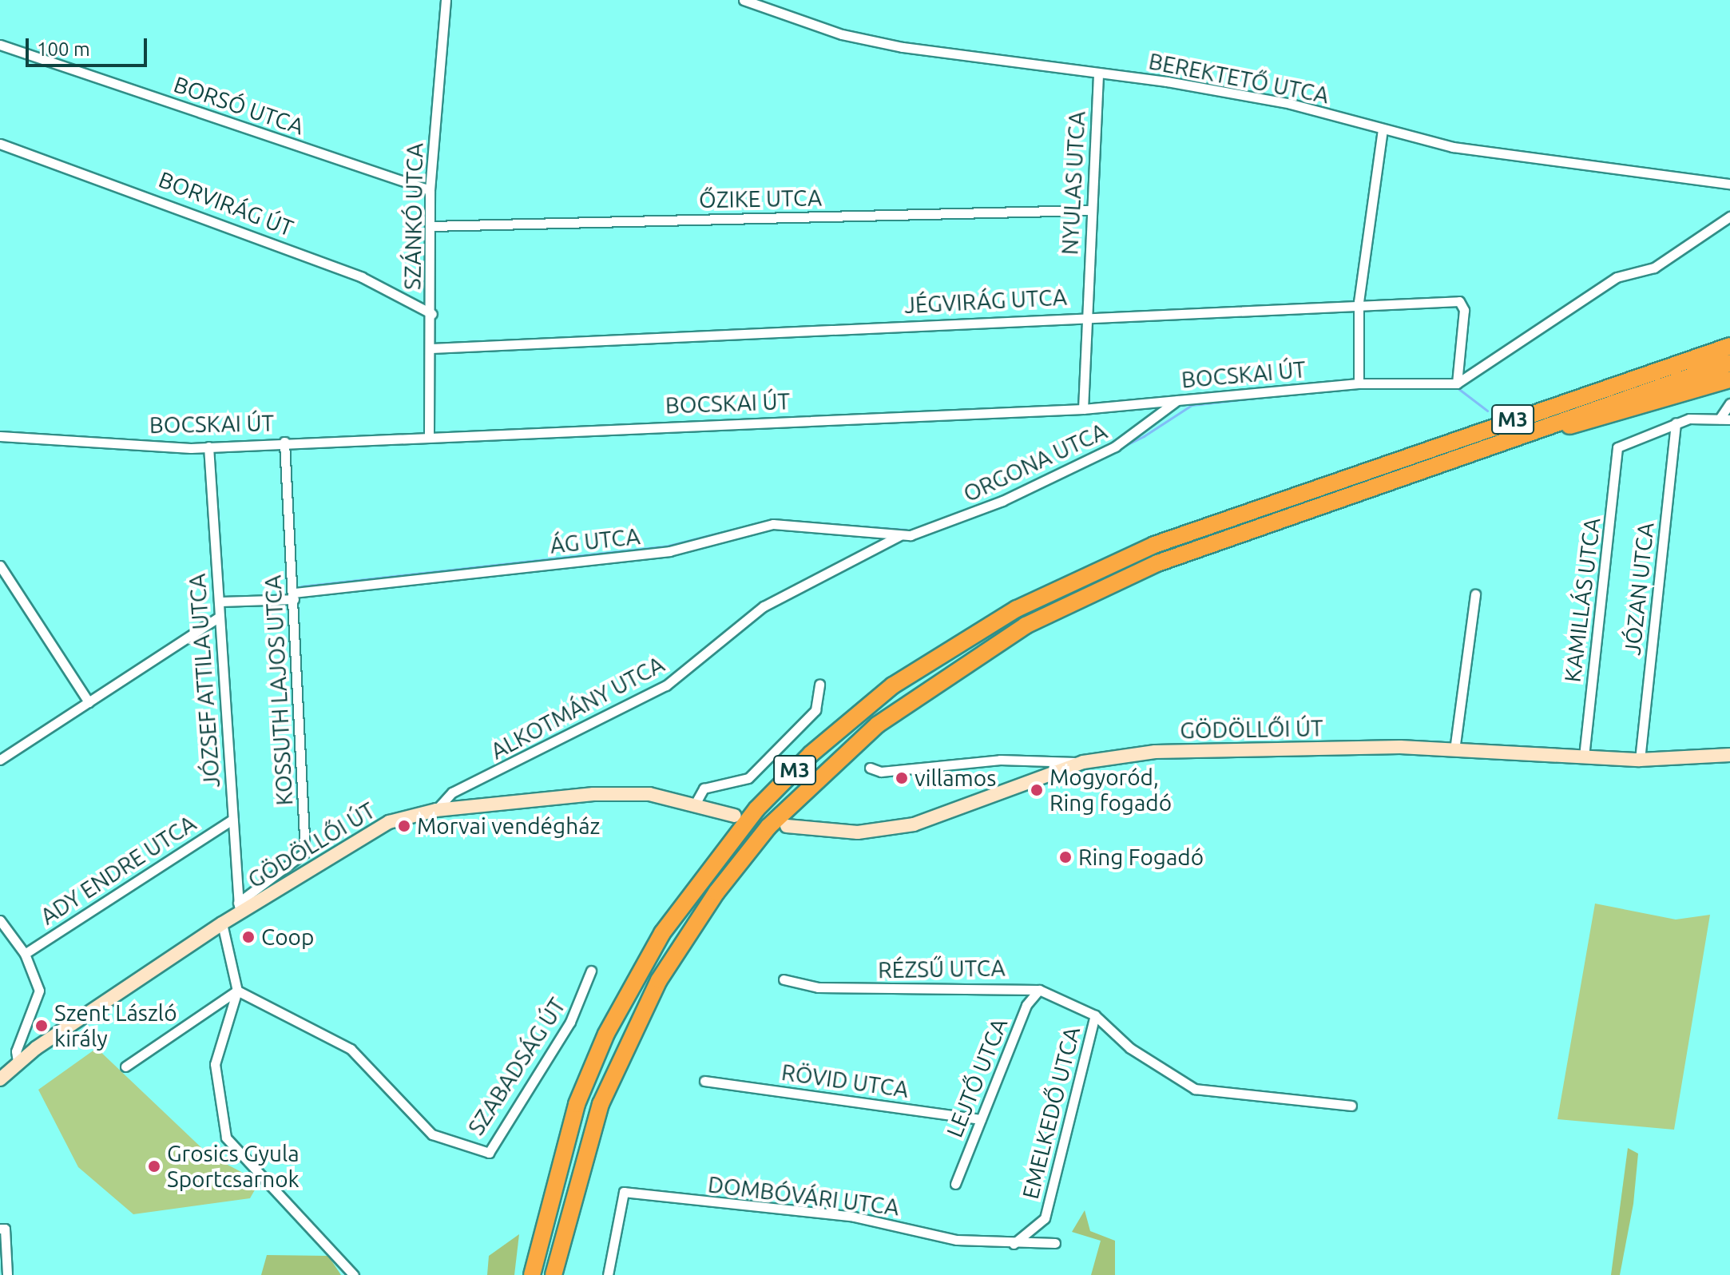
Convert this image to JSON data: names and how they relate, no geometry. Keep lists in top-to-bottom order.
{
  "streets": {
    "highway": ["M3"],
    "main road": ["GÖDÖLLŐI ÚT"],
    "street": [
      "BEREKTETŐ UTCA",
      "BORSÓ UTCA",
      "NYULAS UTCA",
      "ŐZIKE UTCA",
      "BORVIRÁG ÚT",
      "SZÁNKÓ UTCA",
      "JÉGVIRÁG UTCA",
      "BOCSKAI ÚT",
      "ORGONA UTCA",
      "ÁG UTCA",
      "JÓZAN UTCA",
      "KAMILLÁS UTCA",
      "JÓZSEF ATTILA UTCA",
      "KOSSUTH LAJOS UTCA",
      "ALKOTMÁNY UTCA",
      "ADY ENDRE UTCA",
      "RÉZSŰ UTCA",
      "SZABADSÁG ÚT",
      "LEJTŐ UTCA",
      "RÖVID UTCA",
      "EMELKEDŐ UTCA",
      "DOMBÓVÁRI UTCA"
    ]
  },
  "crossings": [
    ["BEREKTETŐ UTCA", "NYULAS UTCA"],
    ["BORSÓ UTCA", "SZÁNKÓ UTCA"],
    ["NYULAS UTCA", "ŐZIKE UTCA"],
    ["NYULAS UTCA", "JÉGVIRÁG UTCA"],
    ["NYULAS UTCA", "BOCSKAI ÚT"],
    ["ŐZIKE UTCA", "SZÁNKÓ UTCA"],
    ["BORVIRÁG ÚT", "SZÁNKÓ UTCA"],
    ["SZÁNKÓ UTCA", "JÉGVIRÁG UTCA"],
    ["SZÁNKÓ UTCA", "BOCSKAI ÚT"],
    ["JÉGVIRÁG UTCA", "BOCSKAI ÚT"],
    ["BOCSKAI ÚT", "ORGONA UTCA"],
    ["BOCSKAI ÚT", "JÓZSEF ATTILA UTCA"],
    ["BOCSKAI ÚT", "KOSSUTH LAJOS UTCA"],
    ["ORGONA UTCA", "ÁG UTCA"],
    ["ORGONA UTCA", "ALKOTMÁNY UTCA"],
    ["ÁG UTCA", "JÓZSEF ATTILA UTCA"],
    ["ÁG UTCA", "KOSSUTH LAJOS UTCA"],
    ["ÁG UTCA", "ALKOTMÁNY UTCA"],
    ["JÓZAN UTCA", "KAMILLÁS UTCA"],
    ["JÓZAN UTCA", "GÖDÖLLŐI ÚT"],
    ["KAMILLÁS UTCA", "GÖDÖLLŐI ÚT"],
    ["JÓZSEF ATTILA UTCA", "KOSSUTH LAJOS UTCA"],
    ["JÓZSEF ATTILA UTCA", "GÖDÖLLŐI ÚT"],
    ["JÓZSEF ATTILA UTCA", "ADY ENDRE UTCA"],
    ["KOSSUTH LAJOS UTCA", "GÖDÖLLŐI ÚT"],
    ["ALKOTMÁNY UTCA", "GÖDÖLLŐI ÚT"],
    ["RÉZSŰ UTCA", "LEJTŐ UTCA"],
    ["RÉZSŰ UTCA", "EMELKEDŐ UTCA"],
    ["LEJTŐ UTCA", "RÖVID UTCA"],
    ["EMELKEDŐ UTCA", "DOMBÓVÁRI UTCA"]
  ],
  "places": [
    "villamos",
    "Mogyoród, Ring fogadó",
    "Morvai vendégház",
    "Ring Fogadó",
    "Coop",
    "Szent László király",
    "Grosics Gyula Sportcsarnok"
  ],
  "scale_bar": "100 m"
}
